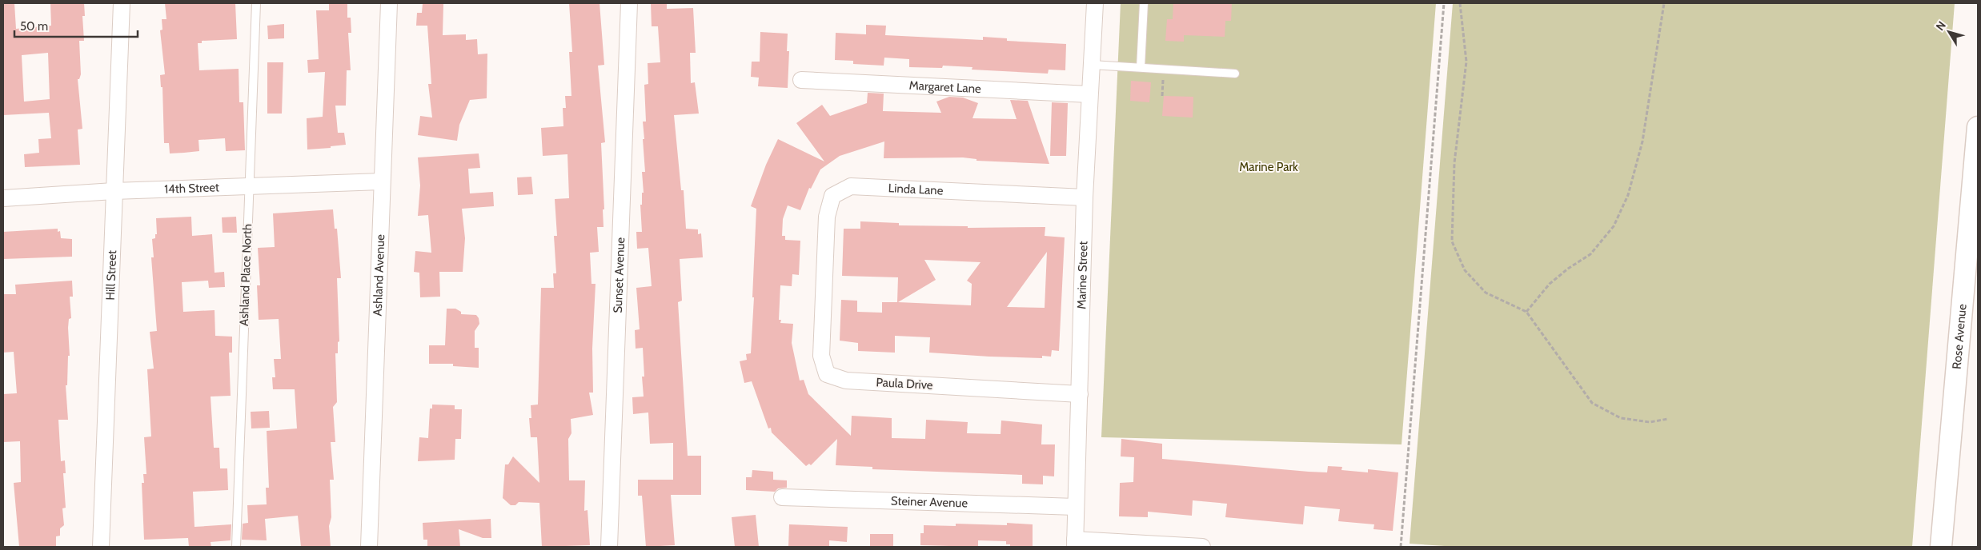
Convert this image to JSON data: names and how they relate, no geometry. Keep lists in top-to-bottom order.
{
  "streets": {
    "street": [
      "Margaret Lane",
      "14th Street",
      "Linda Lane",
      "Hill Street",
      "Ashland Avenue",
      "Sunset Avenue",
      "Marine Street",
      "Rose Avenue",
      "Paula Drive",
      "Steiner Avenue"
    ],
    "lane": ["Ashland Place North"]
  },
  "crossings": [
    ["Margaret Lane", "Marine Street"],
    ["14th Street", "Hill Street"],
    ["14th Street", "Ashland Place North"],
    ["14th Street", "Ashland Avenue"],
    ["Linda Lane", "Marine Street"],
    ["Linda Lane", "Paula Drive"],
    ["Marine Street", "Paula Drive"],
    ["Marine Street", "Steiner Avenue"]
  ],
  "parks": ["Marine Park"],
  "scale_bar": "50 m",
  "north": "top left"
}
